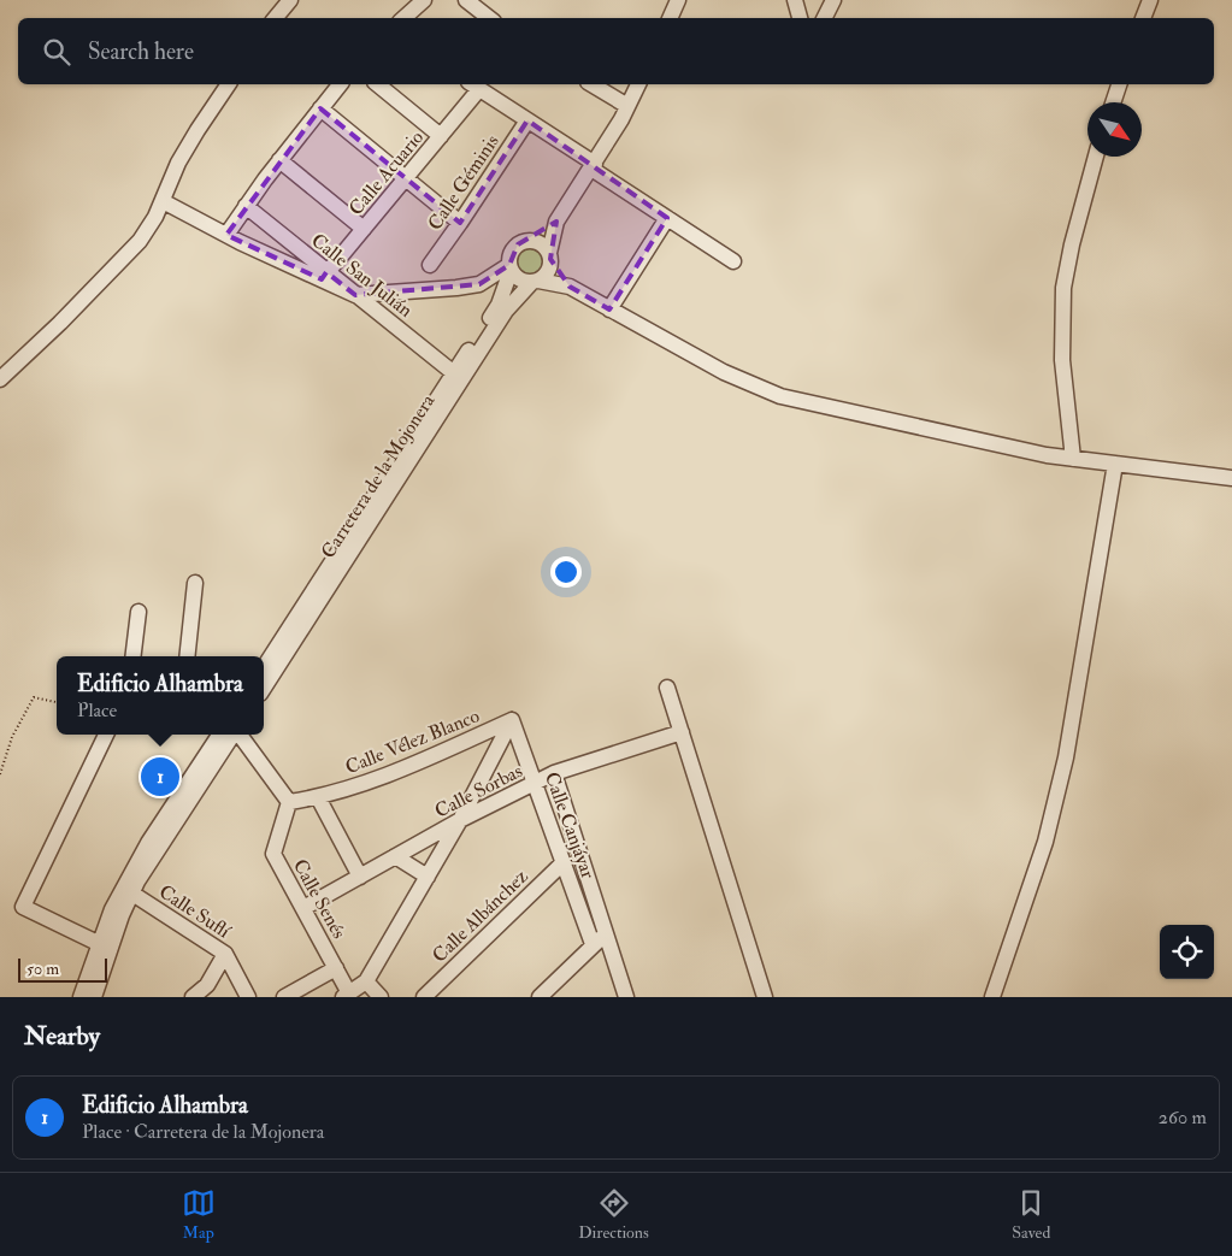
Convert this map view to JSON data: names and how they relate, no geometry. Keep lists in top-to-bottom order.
{
  "streets": {
    "street": [
      "Calle Acuario",
      "Calle Géminis",
      "Calle San Julián",
      "Carretera de la Mojonera",
      "Calle Vélez Blanco",
      "Calle Sorbas",
      "Calle Canjáyar",
      "Calle Senés",
      "Calle Suflí",
      "Calle Albánchez"
    ]
  },
  "crossings": [
    ["Calle Acuario", "Calle San Julián"],
    ["Calle San Julián", "Carretera de la Mojonera"],
    ["Calle Vélez Blanco", "Calle Canjáyar"],
    ["Calle Vélez Blanco", "Calle Senés"],
    ["Calle Sorbas", "Calle Canjáyar"],
    ["Calle Sorbas", "Calle Senés"],
    ["Calle Canjáyar", "Calle Albánchez"]
  ],
  "scale_bar": "50 m",
  "north": "bottom right",
  "page": {
    "search": "Search here",
    "popup": ["Edificio Alhambra", "Place"],
    "pins": "1",
    "scale": "50 m",
    "heading": "Nearby",
    "list": [
      {
        "mark": "1",
        "name": "Edificio Alhambra",
        "note": "Place · Carretera de la Mojonera",
        "value": "260 m"
      }
    ],
    "nav": ["Map", "Directions", "Saved"]
  }
}
